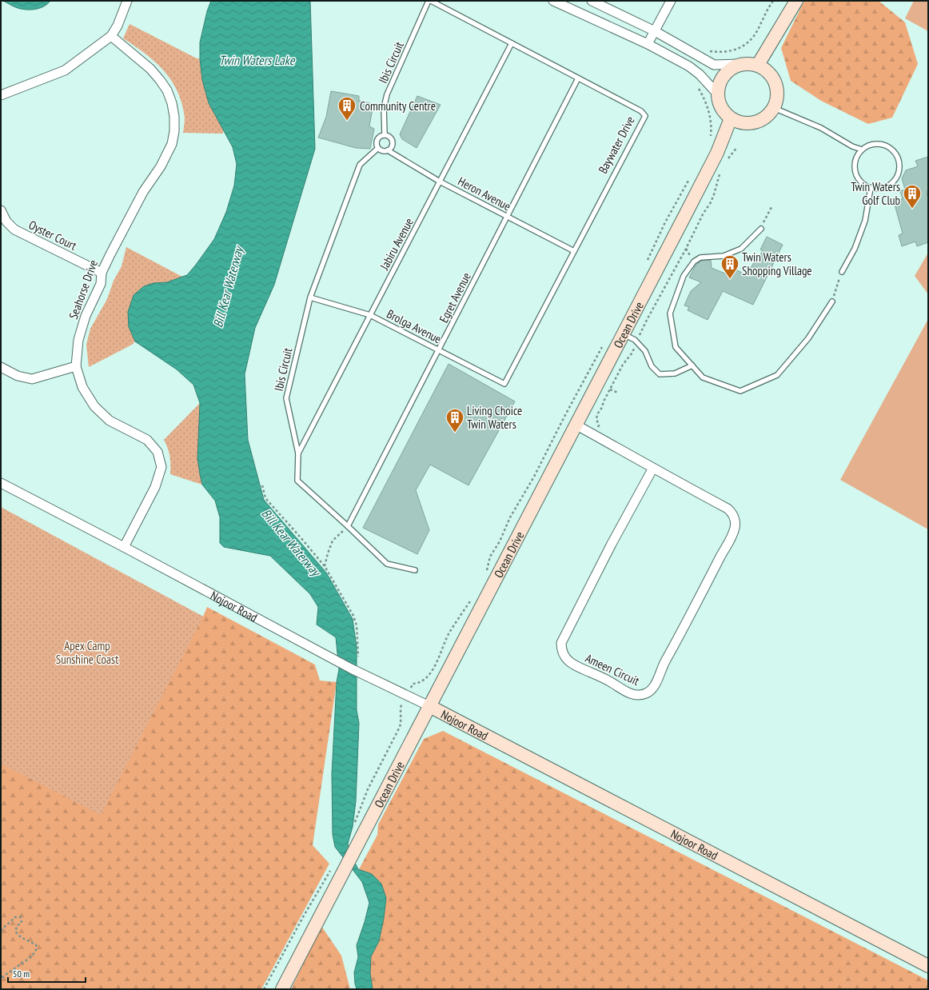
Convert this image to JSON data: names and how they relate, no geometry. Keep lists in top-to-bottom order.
{
  "streets": {
    "street": [
      "Oyster Court",
      "Seahorse Drive",
      "Ocean Drive",
      "Nojoor Road",
      "Ameen Circuit"
    ],
    "lane": [
      "Ibis Circuit",
      "Baywater Drive",
      "Heron Avenue",
      "Jabiru Avenue",
      "Egret Avenue",
      "Brolga Avenue"
    ]
  },
  "crossings": [
    ["Ibis Circuit", "Baywater Drive"],
    ["Ibis Circuit", "Heron Avenue"],
    ["Ibis Circuit", "Jabiru Avenue"],
    ["Ibis Circuit", "Egret Avenue"],
    ["Ibis Circuit", "Brolga Avenue"],
    ["Baywater Drive", "Heron Avenue"],
    ["Baywater Drive", "Jabiru Avenue"],
    ["Baywater Drive", "Egret Avenue"],
    ["Baywater Drive", "Brolga Avenue"],
    ["Heron Avenue", "Jabiru Avenue"],
    ["Heron Avenue", "Egret Avenue"],
    ["Oyster Court", "Seahorse Drive"],
    ["Jabiru Avenue", "Brolga Avenue"],
    ["Seahorse Drive", "Nojoor Road"],
    ["Egret Avenue", "Brolga Avenue"],
    ["Ocean Drive", "Nojoor Road"],
    ["Ocean Drive", "Ameen Circuit"]
  ],
  "water": ["Twin Waters Lake", "Bill Kear Waterway"],
  "parks": ["Apex Camp Sunshine Coast"],
  "places": {
    "building": [
      "Community Centre",
      "Twin Waters Golf Club",
      "Twin Waters Shopping Village",
      "Living Choice Twin Waters"
    ]
  },
  "scale_bar": "50 m"
}
